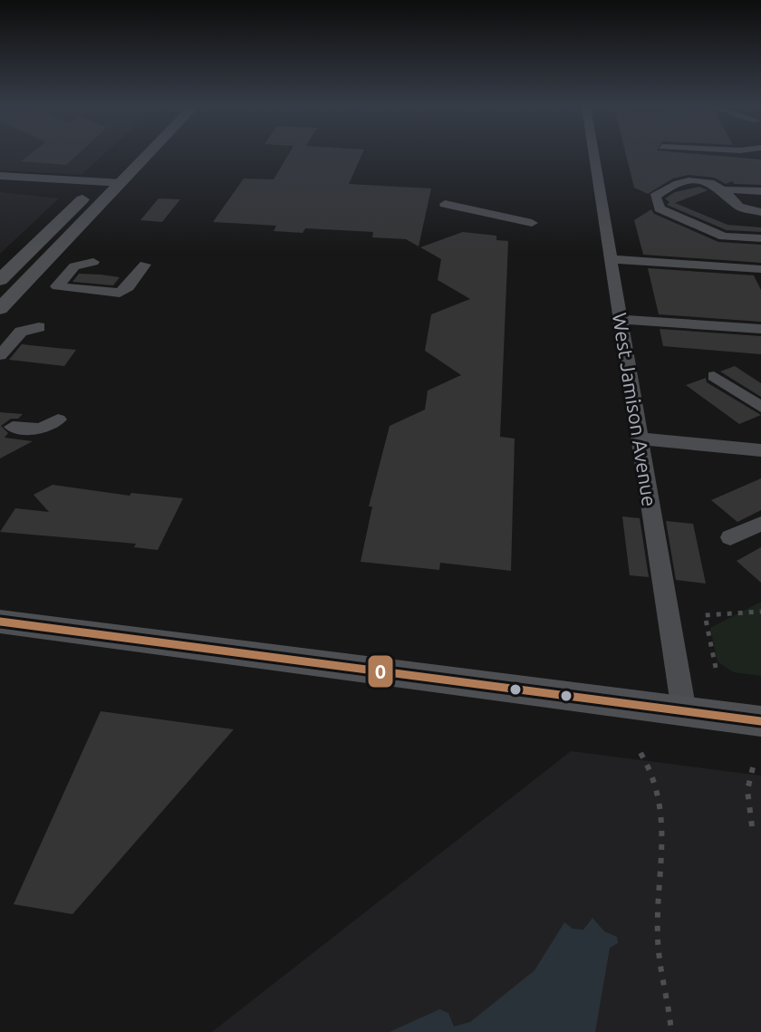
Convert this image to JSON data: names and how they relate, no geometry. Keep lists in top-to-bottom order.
{
  "streets": {
    "street": ["West Jamison Avenue"]
  },
  "lines": ["transit line 0"]
}
